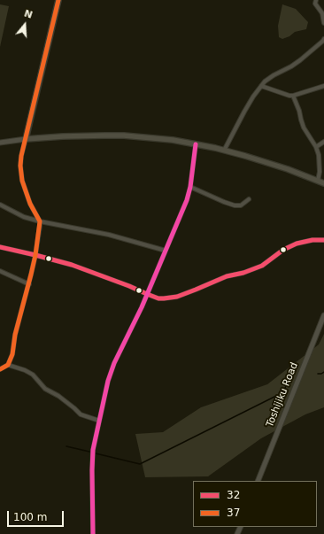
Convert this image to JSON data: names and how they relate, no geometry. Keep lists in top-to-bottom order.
{
  "streets": {
    "street": ["Toshijiku Road"]
  },
  "lines": ["transit line 37", "transit line 32"],
  "legend": ["32", "37"],
  "scale_bar": "100 m",
  "north": "top"
}
